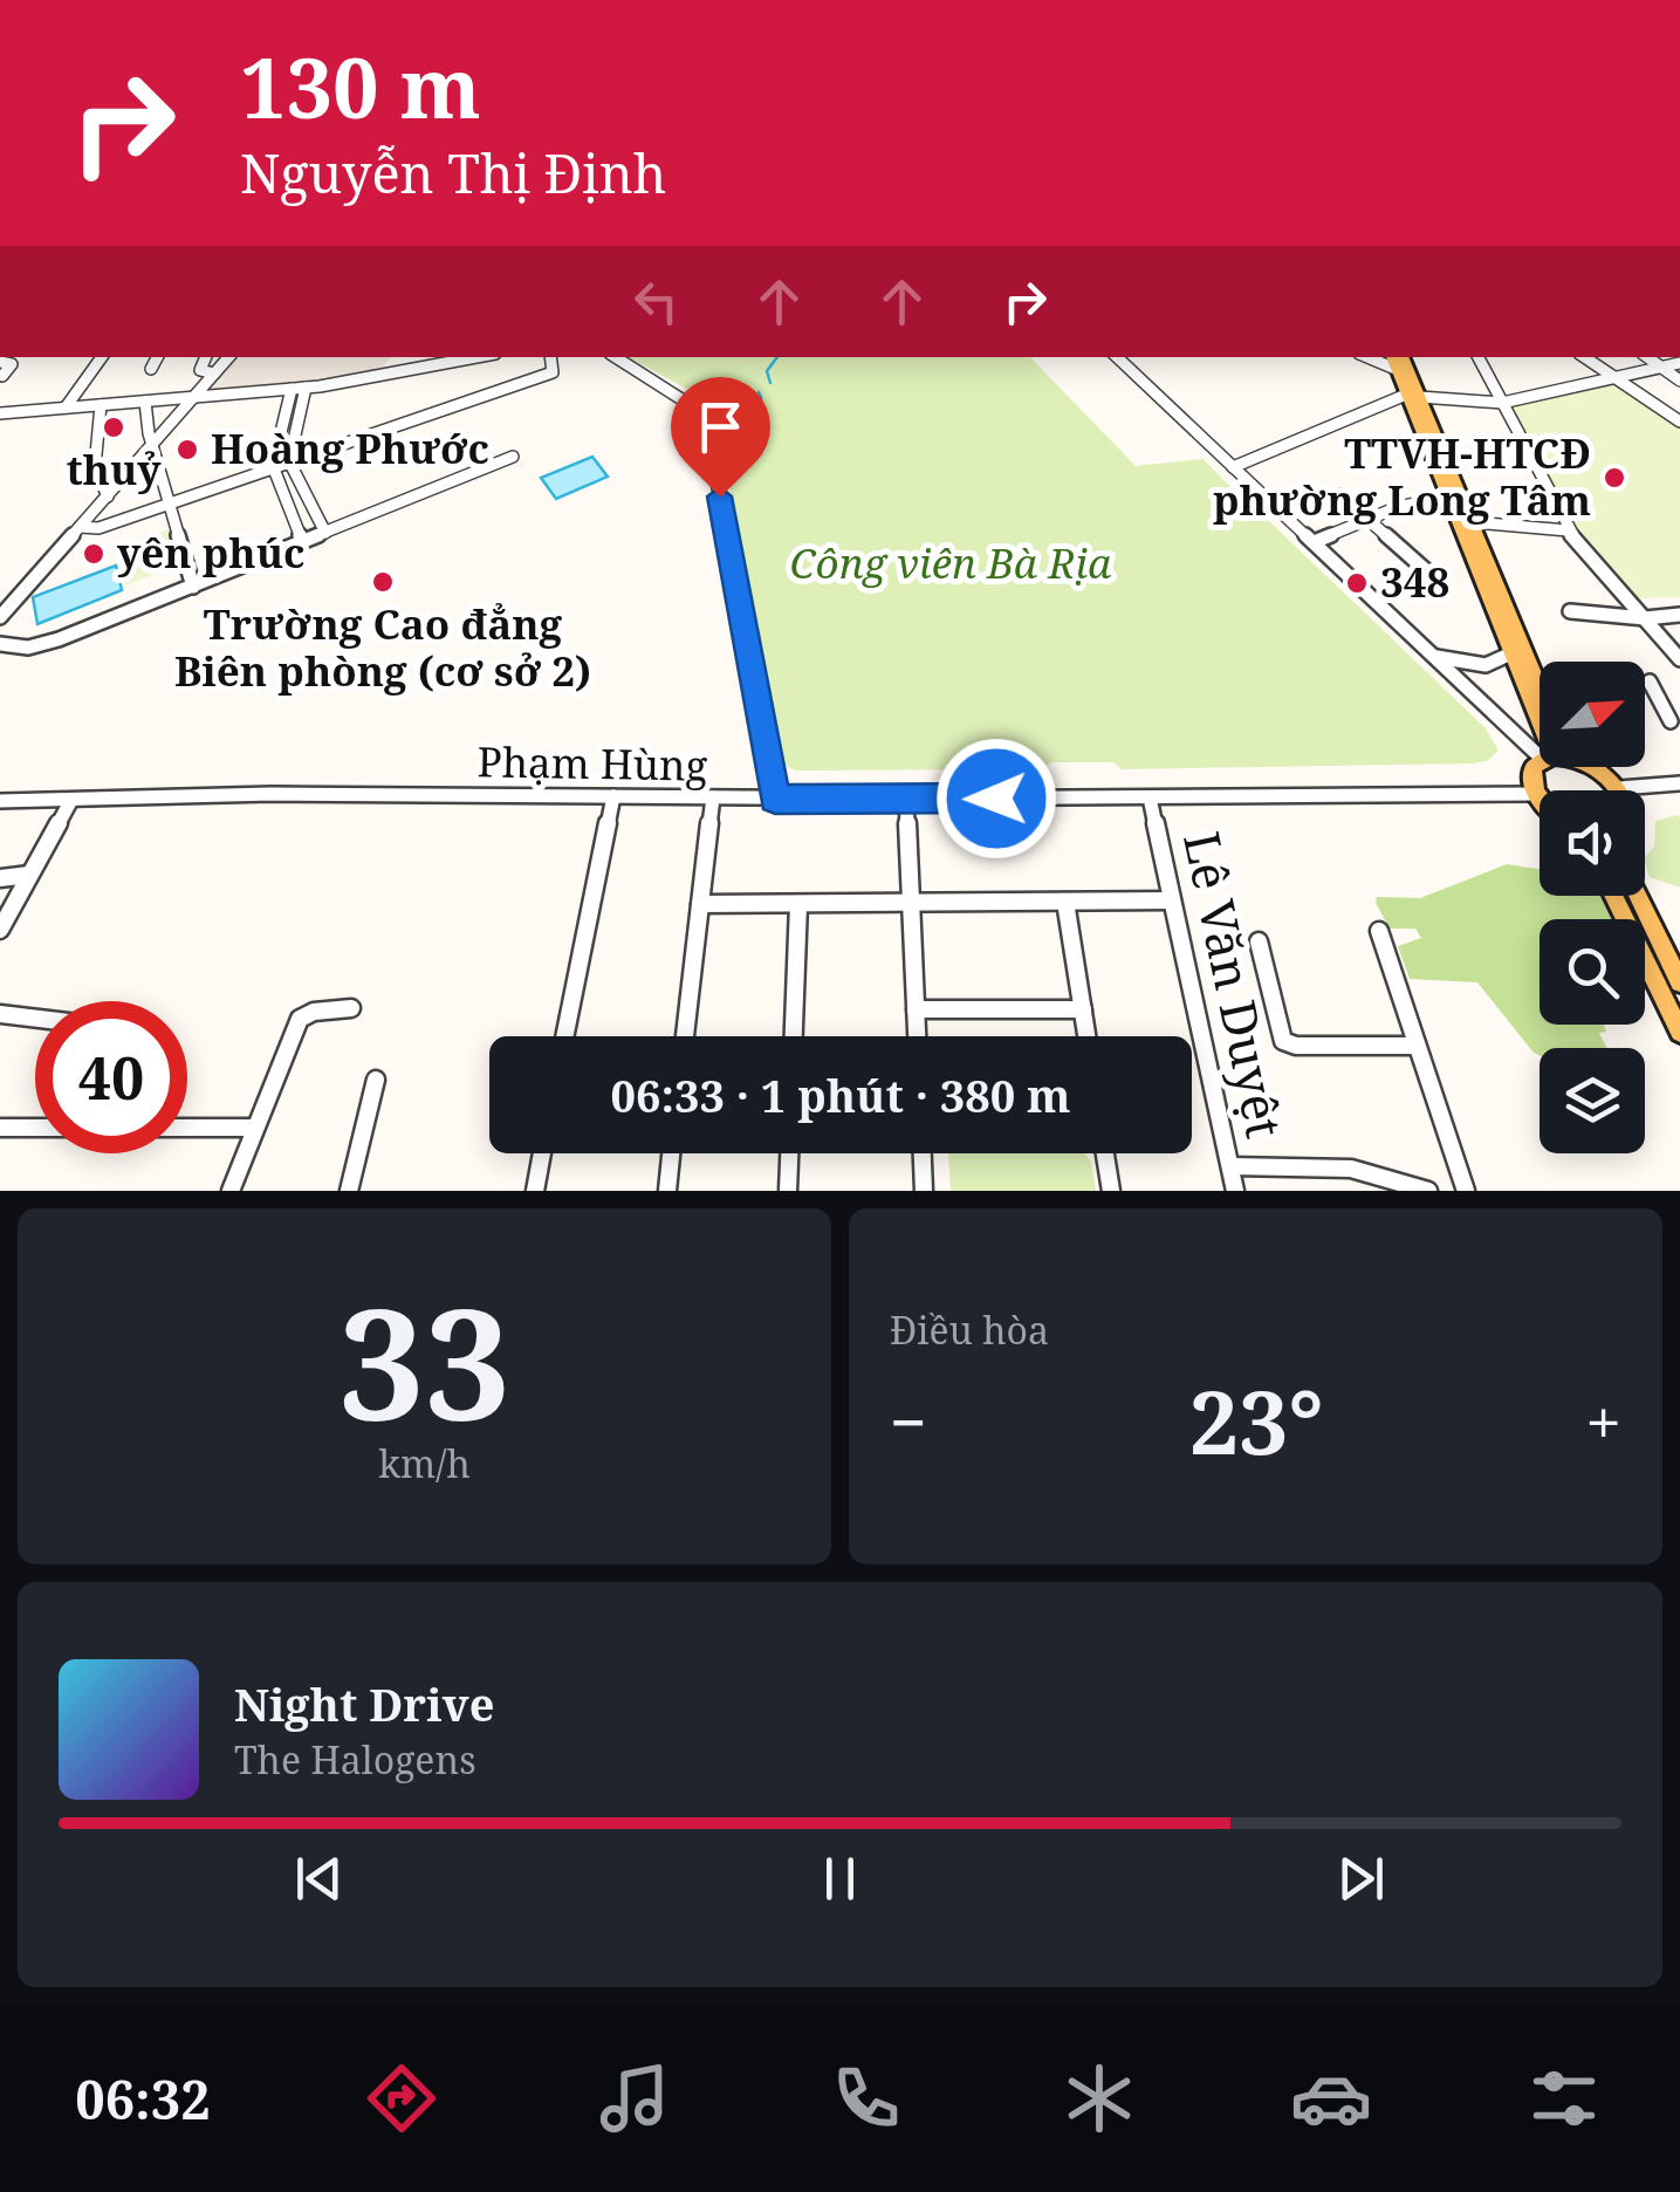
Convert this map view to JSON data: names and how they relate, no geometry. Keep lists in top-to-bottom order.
{
  "streets": {
    "street": ["Phạm Hùng", "Lê Văn Duyệt"]
  },
  "crossings": [
    ["Phạm Hùng", "Lê Văn Duyệt"]
  ],
  "parks": ["Công viên Bà Rịa"],
  "places": [
    "thuỷ",
    "Hoàng Phước",
    "TTVH-HTCĐ phường Long Tâm",
    "yên phúc",
    "Trường Cao đẳng Biên phòng (cơ sở 2)",
    "348"
  ],
  "north": "top right",
  "page": {
    "turn": ["130 m", "Nguyễn Thị Định"],
    "limit": "40",
    "trip": "06:33 · 1 phút · 380 m",
    "tile": [
      ["33", "km/h"],
      "Điều hòa"
    ],
    "heat": ["−", "23°", "+"],
    "song": ["Night Drive", "The Halogens"],
    "tabs": "06:32"
  }
}
